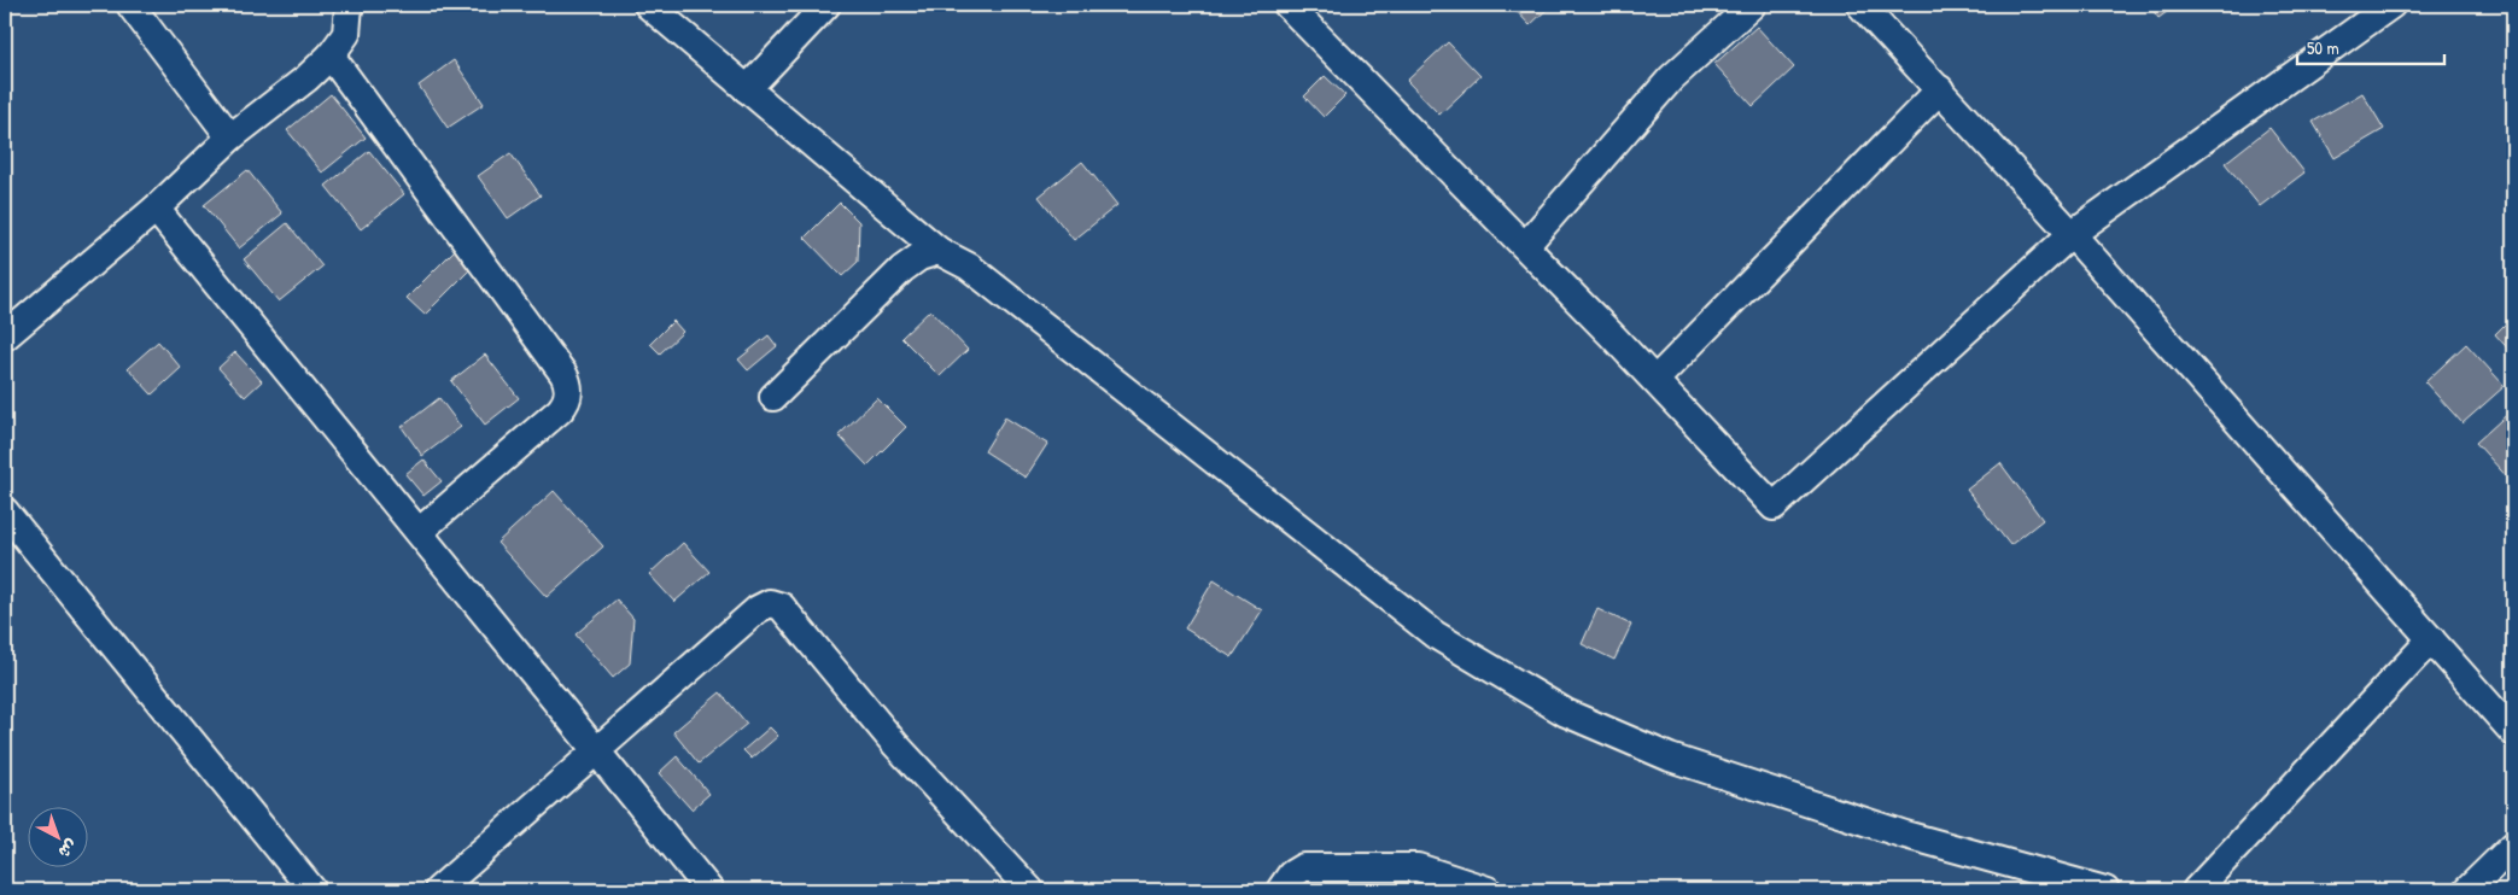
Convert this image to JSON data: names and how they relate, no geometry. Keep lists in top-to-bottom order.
{
  "scale_bar": "50 m",
  "north": "bottom right"
}
